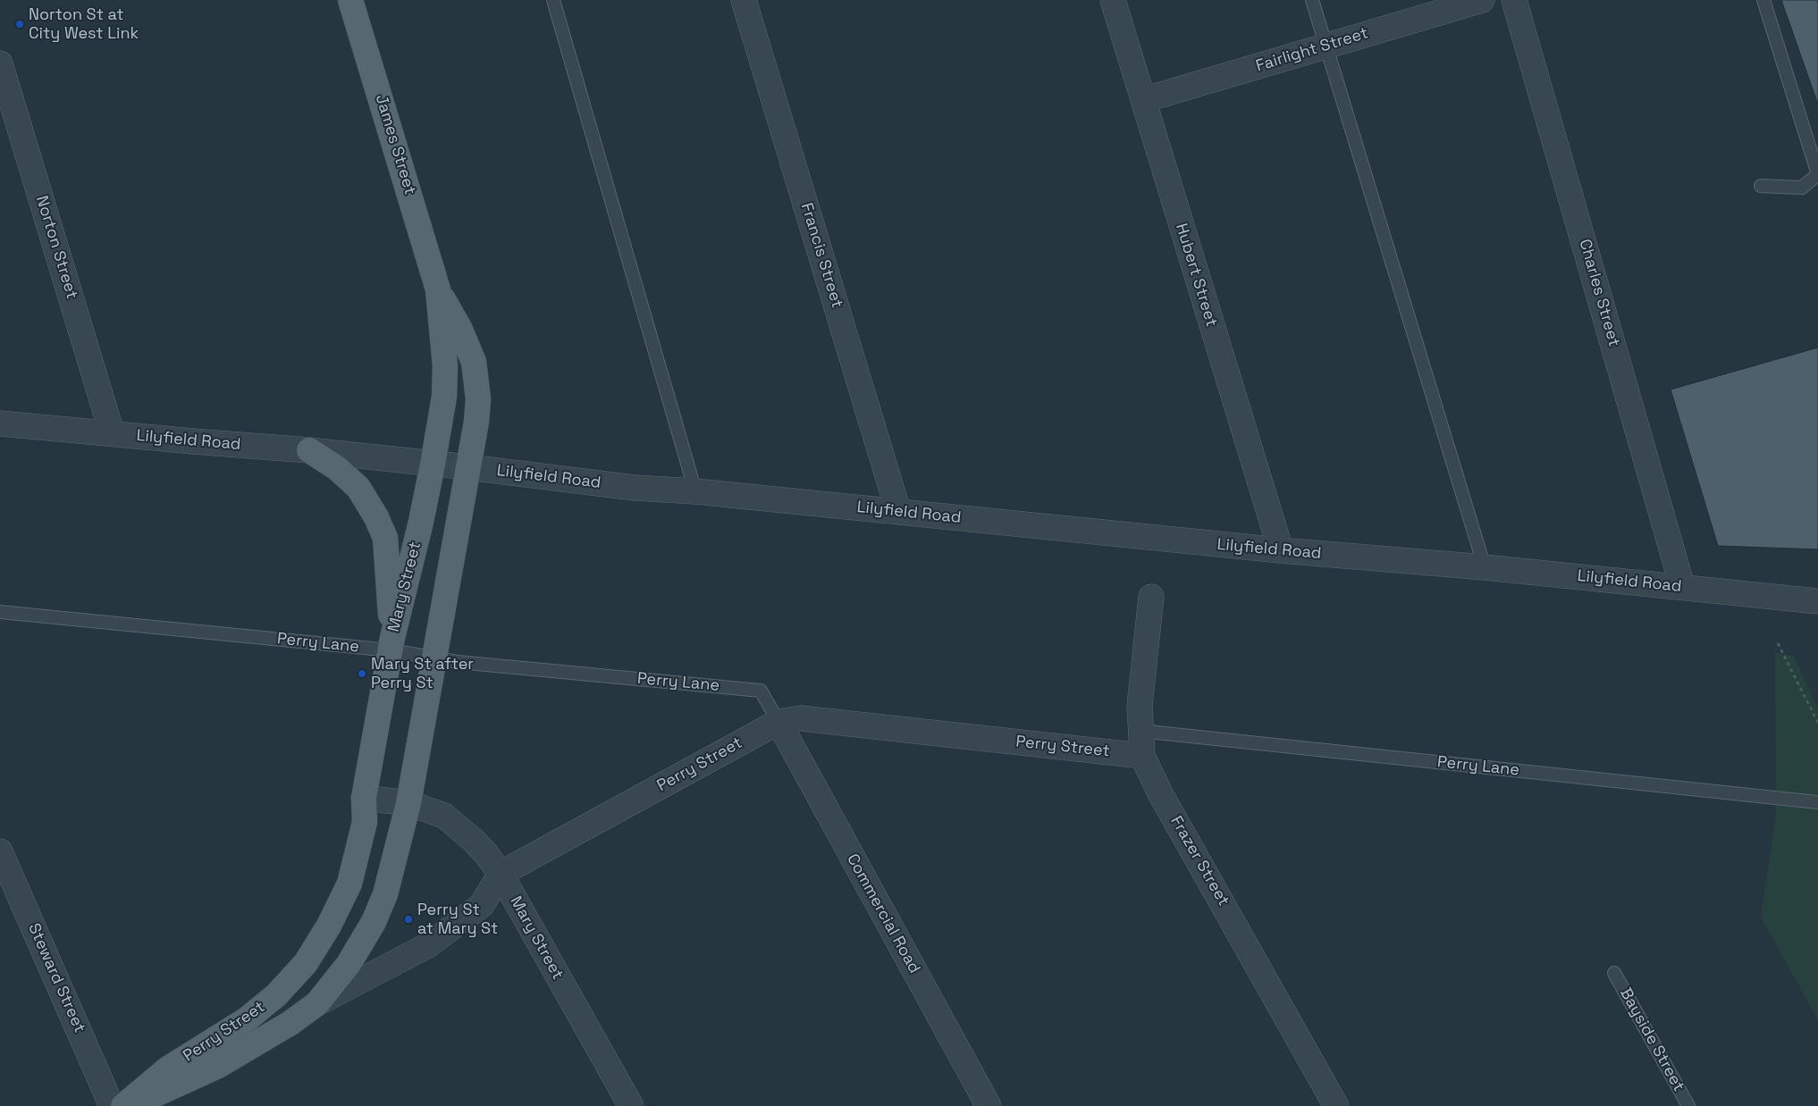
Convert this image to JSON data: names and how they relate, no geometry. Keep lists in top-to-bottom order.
{
  "streets": {
    "main road": ["James Street", "Mary Street", "Perry Street"],
    "street": [
      "Fairlight Street",
      "Norton Street",
      "Francis Street",
      "Hubert Street",
      "Charles Street",
      "Lilyfield Road",
      "Frazer Street",
      "Commercial Road",
      "Steward Street"
    ],
    "lane": ["Perry Lane", "Bayside Street"]
  },
  "crossings": [
    ["Fairlight Street", "Hubert Street"],
    ["James Street", "Lilyfield Road"],
    ["James Street", "Mary Street"],
    ["Norton Street", "Lilyfield Road"],
    ["Francis Street", "Lilyfield Road"],
    ["Hubert Street", "Lilyfield Road"],
    ["Charles Street", "Lilyfield Road"],
    ["Lilyfield Road", "Mary Street"],
    ["Mary Street", "Perry Lane"],
    ["Mary Street", "Perry Street"],
    ["Perry Lane", "Perry Street"],
    ["Perry Lane", "Frazer Street"],
    ["Perry Lane", "Commercial Road"],
    ["Perry Street", "Frazer Street"],
    ["Perry Street", "Commercial Road"]
  ],
  "places": ["Norton St at City West Link", "Mary St after Perry St", "Perry St at Mary St"]
}
